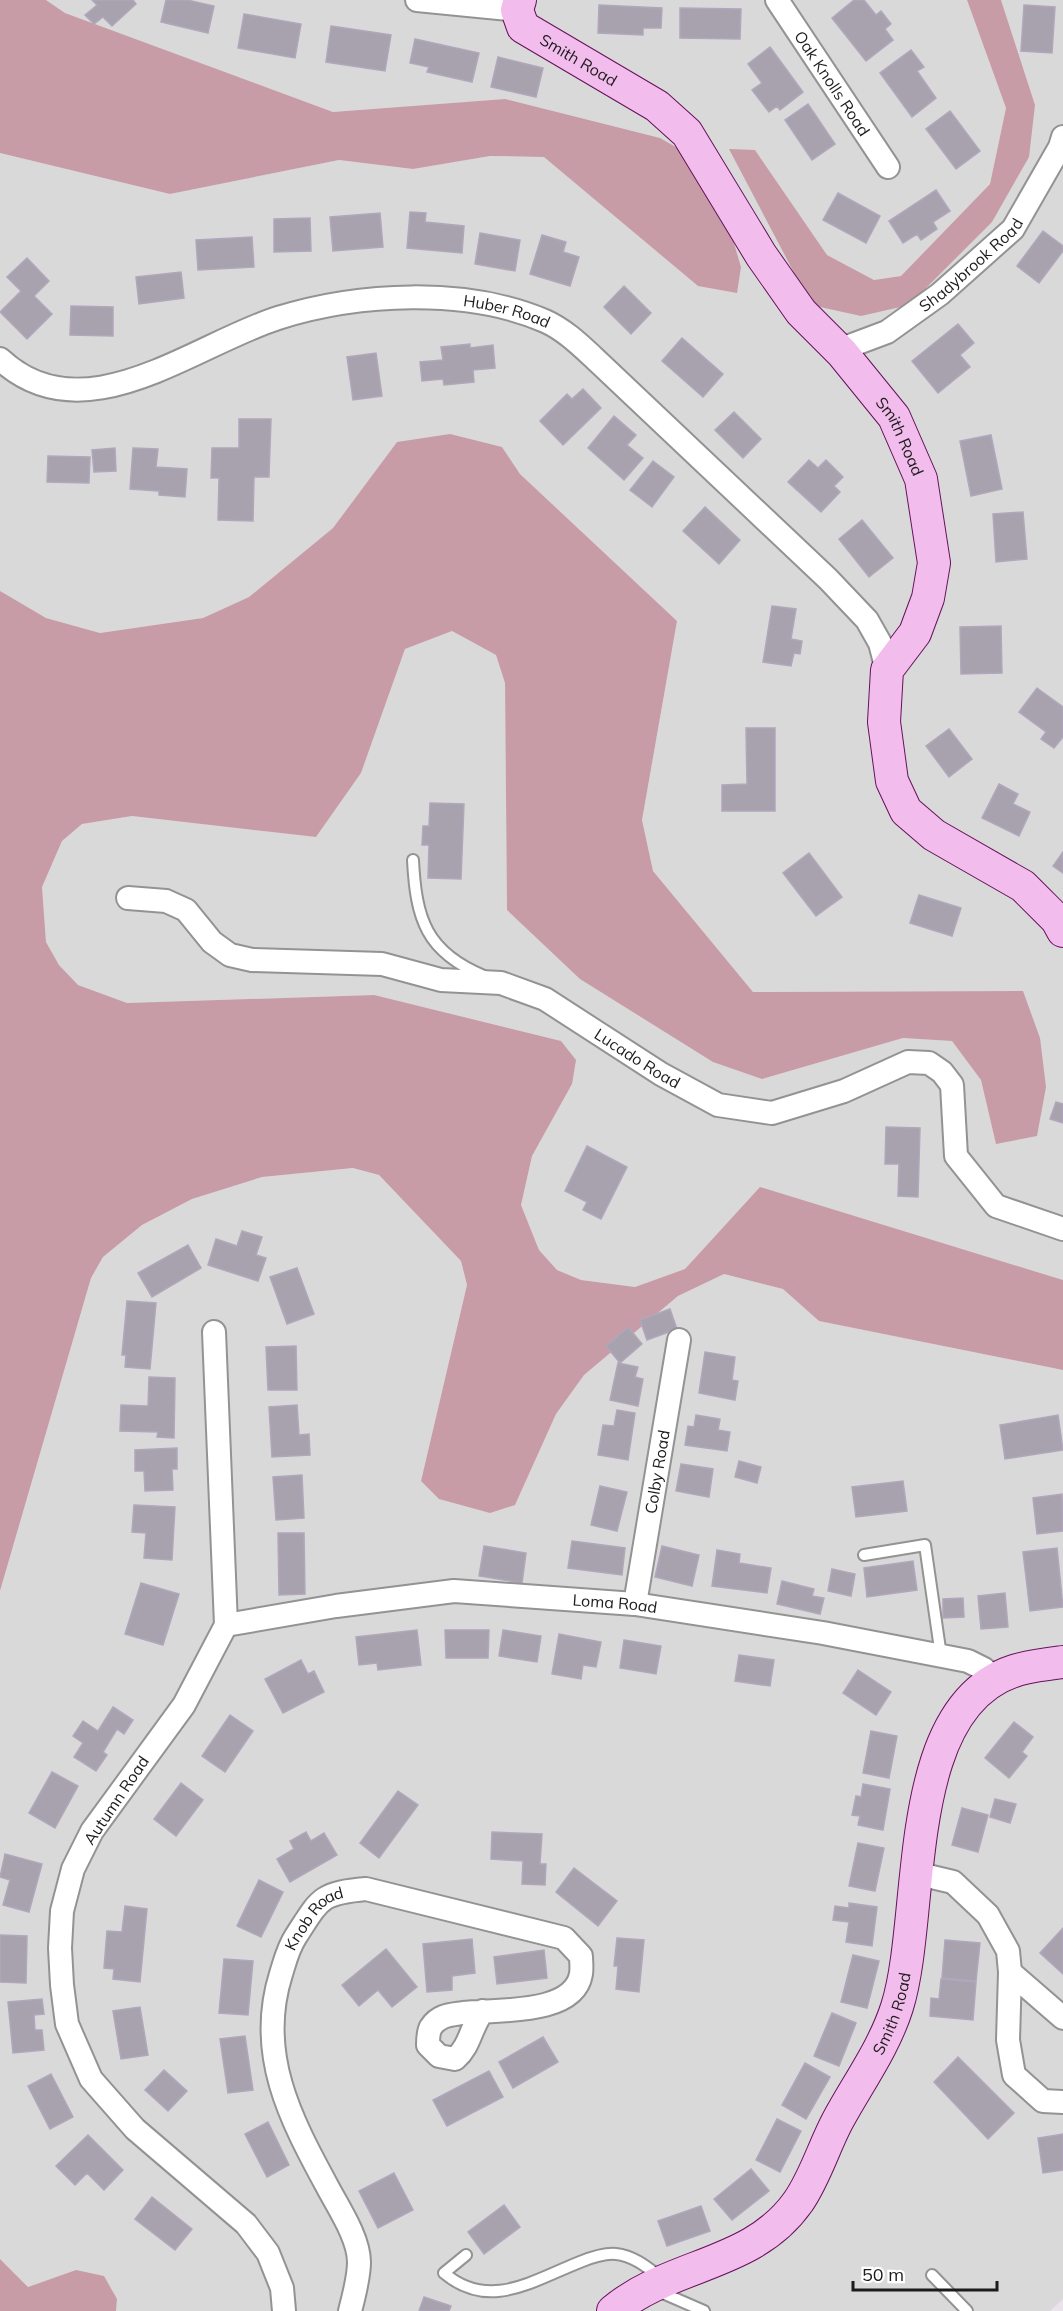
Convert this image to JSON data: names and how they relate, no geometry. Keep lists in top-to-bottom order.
{
  "streets": {
    "street": [
      "Smith Road",
      "Oak Knolls Road",
      "Shadybrook Road",
      "Huber Road",
      "Lucado Road",
      "Colby Road",
      "Loma Road",
      "Autumn Road",
      "Knob Road"
    ]
  },
  "crossings": [
    ["Smith Road", "Shadybrook Road"],
    ["Smith Road", "Huber Road"],
    ["Smith Road", "Loma Road"],
    ["Colby Road", "Loma Road"],
    ["Loma Road", "Autumn Road"]
  ],
  "scale_bar": "50 m"
}
